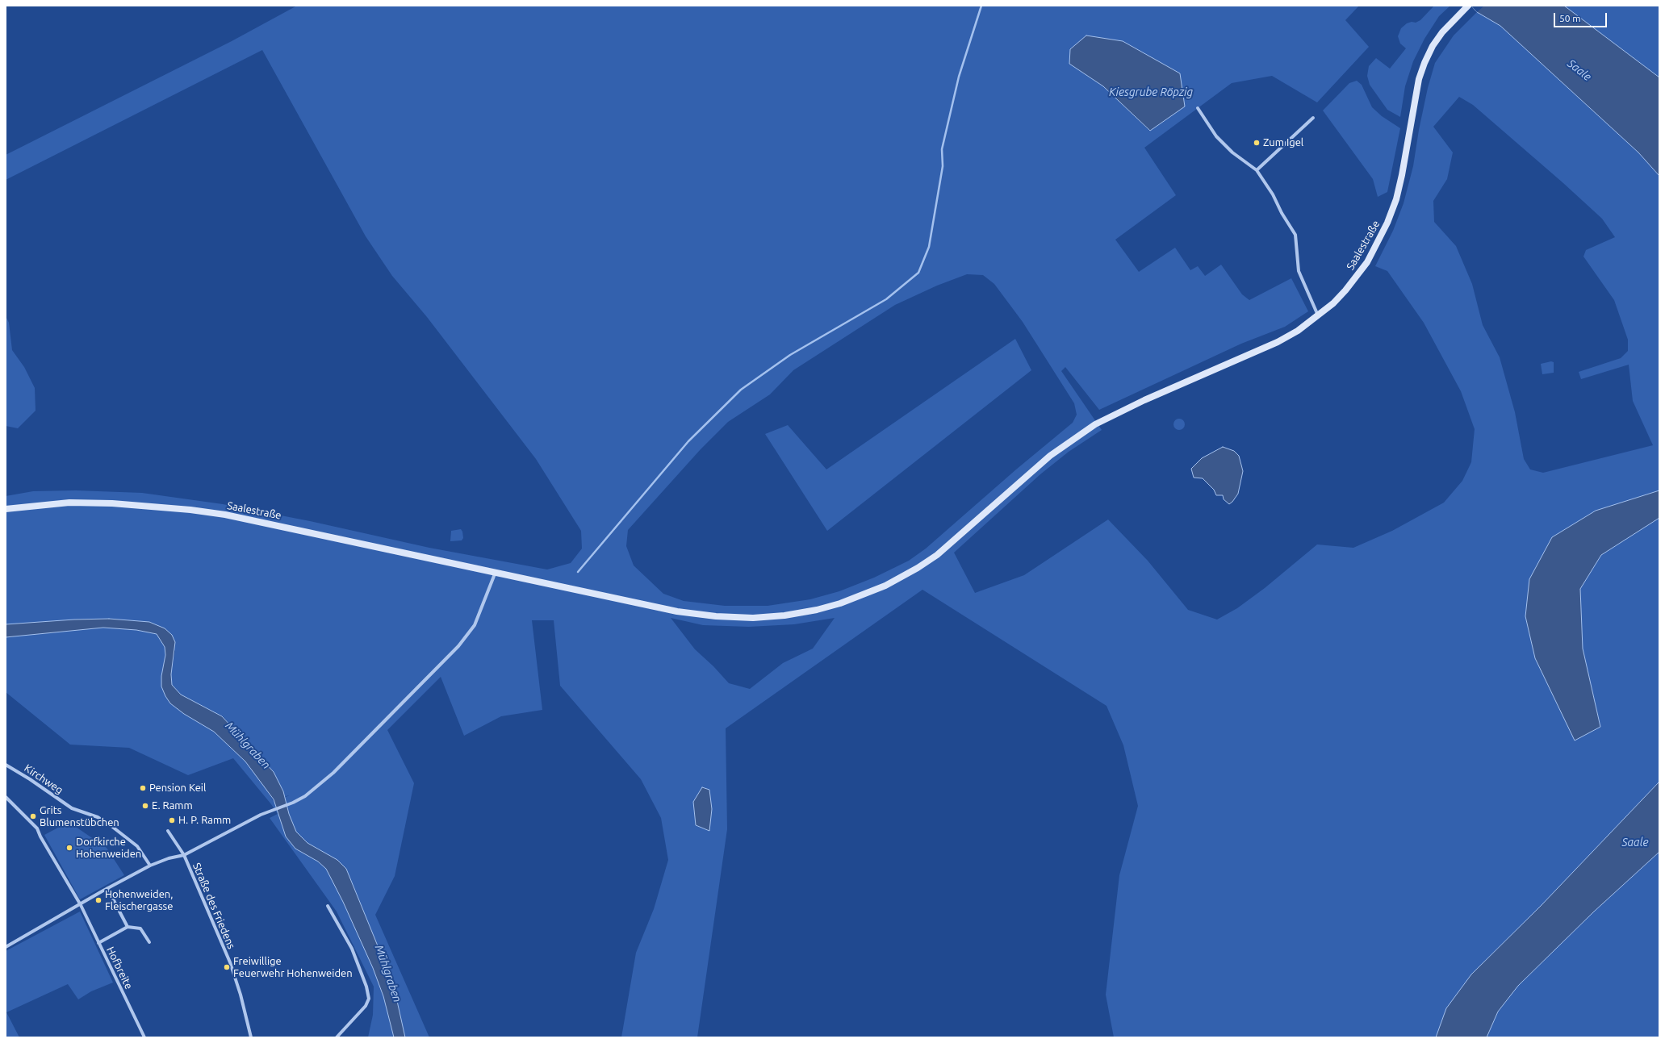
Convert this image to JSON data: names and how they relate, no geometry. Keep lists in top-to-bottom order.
{
  "streets": {
    "street": [
      "Saalestraße",
      "Kirchweg",
      "Straße des Friedens",
      "Hofbreite"
    ]
  },
  "crossings": [
    ["Saalestraße", "Straße des Friedens"],
    ["Kirchweg", "Straße des Friedens"],
    ["Straße des Friedens", "Hofbreite"]
  ],
  "water": ["Saale", "Kiesgrube Röpzig", "Mühlgraben"],
  "places": [
    "Zum Igel",
    "Pension Keil",
    "E. Ramm",
    "Grits Blumenstübchen",
    "H. P. Ramm",
    "Dorfkirche Hohenweiden",
    "Hohenweiden, Fleischergasse",
    "Freiwillige Feuerwehr Hohenweiden"
  ],
  "scale_bar": "50 m"
}
